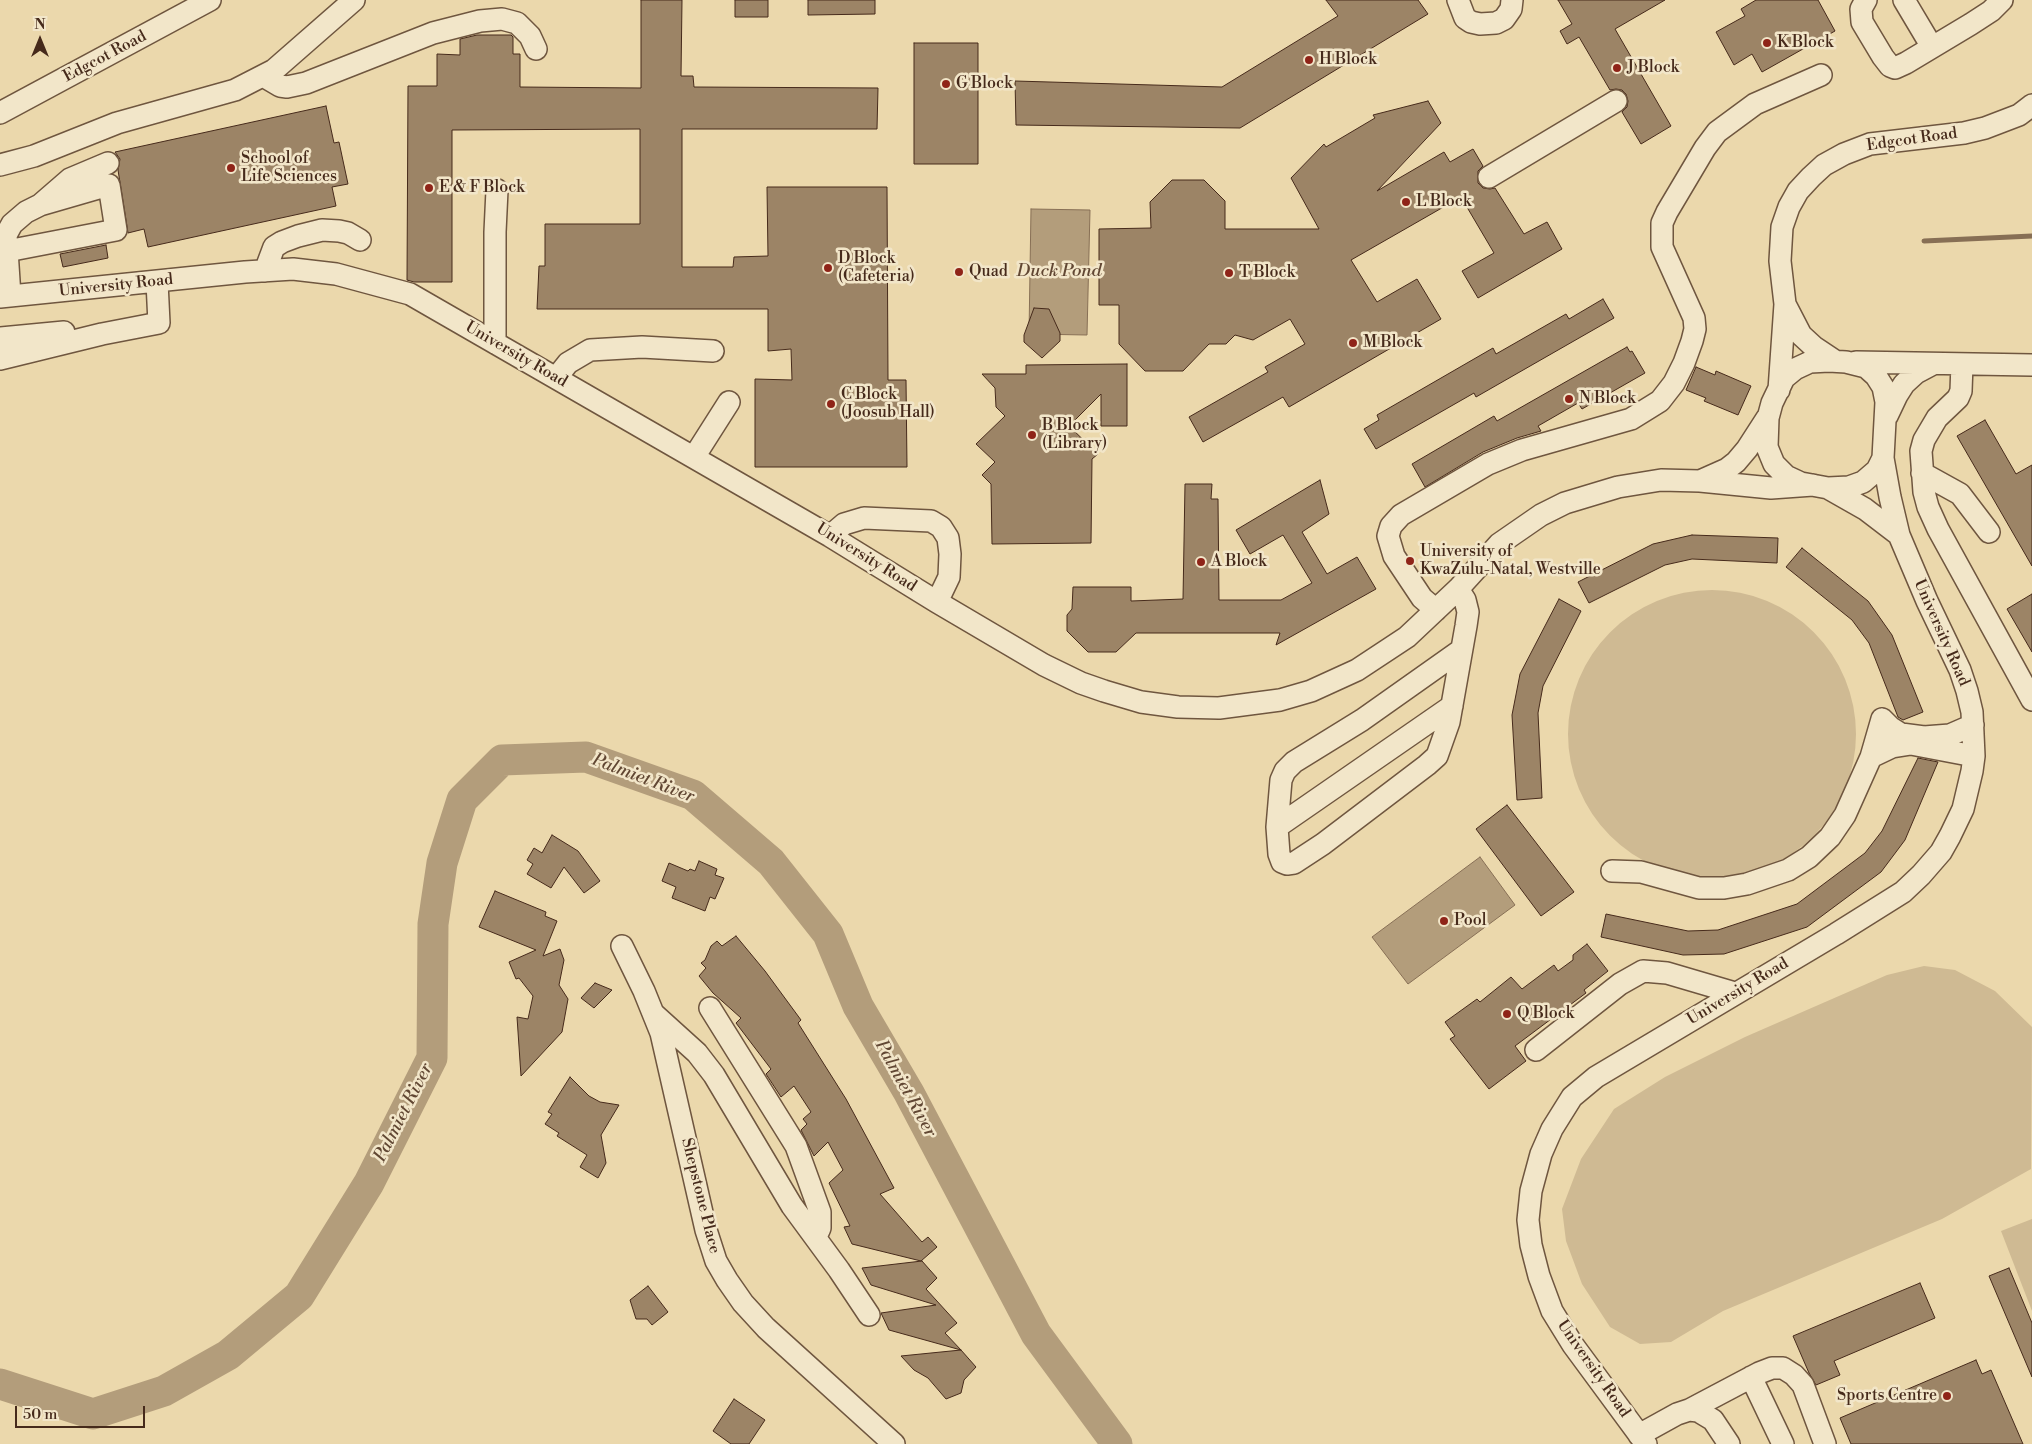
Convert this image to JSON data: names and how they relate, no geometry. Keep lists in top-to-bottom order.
{
  "streets": {
    "street": ["Edgcot Road", "University Road", "Shepstone Place"]
  },
  "crossings": [
    ["Edgcot Road", "University Road"]
  ],
  "water": ["Duck Pond", "Palmiet River"],
  "places": [
    "K Block",
    "H Block",
    "J Block",
    "G Block",
    "School of Life Sciences",
    "E & F Block",
    "L Block",
    "D Block (Cafeteria)",
    "Quad",
    "T Block",
    "M Block",
    "N Block",
    "C Block (Joosub Hall)",
    "B Block (Library)",
    "University of KwaZulu-Natal, Westville",
    "A Block",
    "Pool",
    "Q Block",
    "Sports Centre"
  ],
  "scale_bar": "50 m",
  "north": "top"
}
